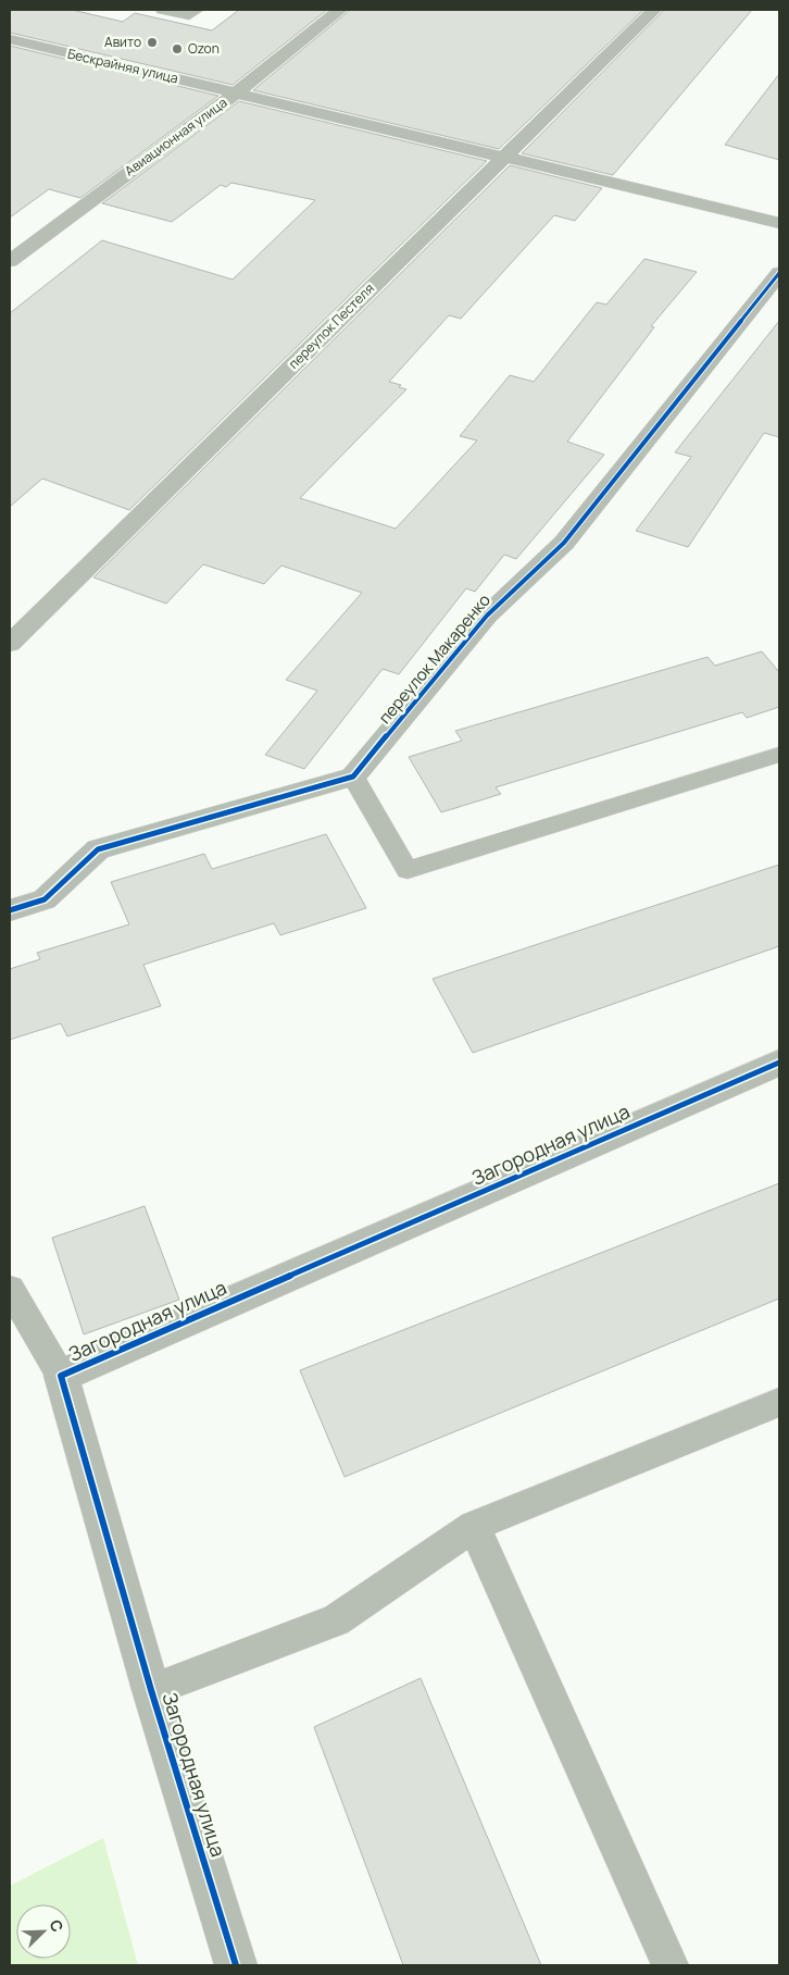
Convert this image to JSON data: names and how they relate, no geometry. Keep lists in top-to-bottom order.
{
  "streets": {
    "street": [
      "Бескрайняя улица",
      "Авиационная улица",
      "переулок Пестеля",
      "переулок Макаренко",
      "Загородная улица"
    ]
  },
  "crossings": [
    ["Бескрайняя улица", "Авиационная улица"],
    ["Бескрайняя улица", "переулок Пестеля"]
  ],
  "places": ["Авито", "Ozon"],
  "north": "top right"
}
